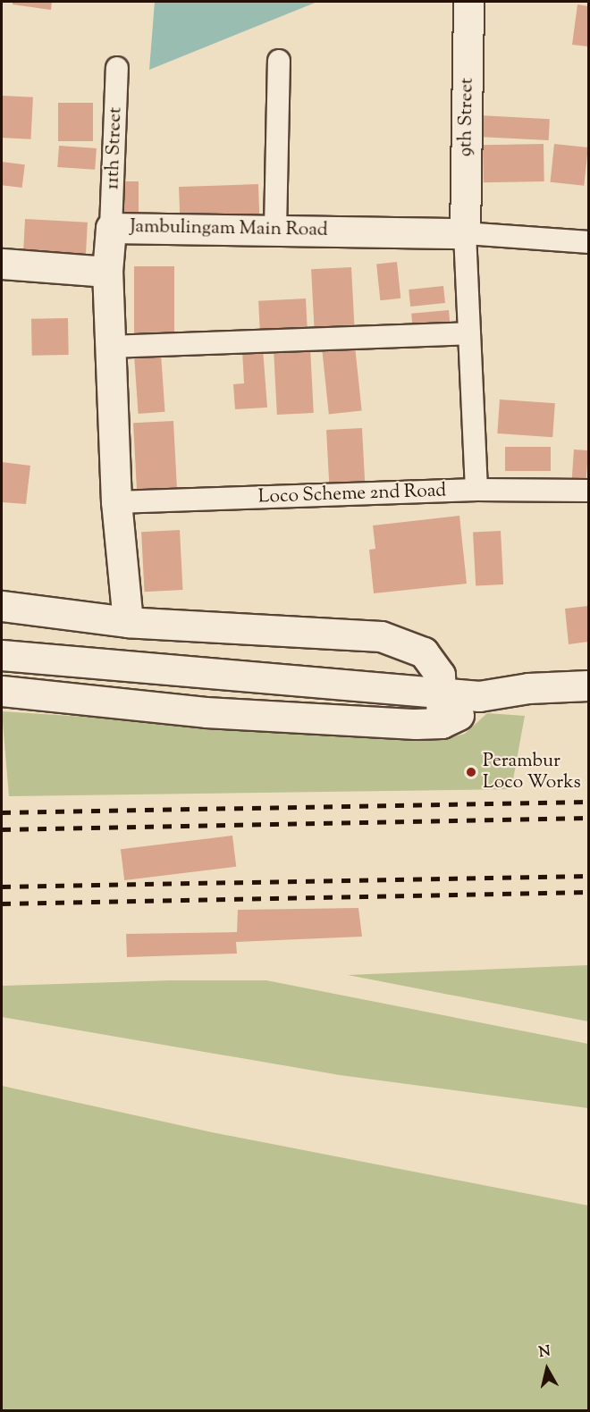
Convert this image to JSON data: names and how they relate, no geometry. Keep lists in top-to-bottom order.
{
  "streets": {
    "main road": ["9th Street", "Jambulingam Main Road"],
    "street": ["11th Street", "Loco Scheme 2nd Road"]
  },
  "crossings": [
    ["9th Street", "Jambulingam Main Road"],
    ["11th Street", "Jambulingam Main Road"],
    ["Jambulingam Main Road", "Loco Scheme 2nd Road"]
  ],
  "places": ["Perambur Loco Works"],
  "north": "top"
}
